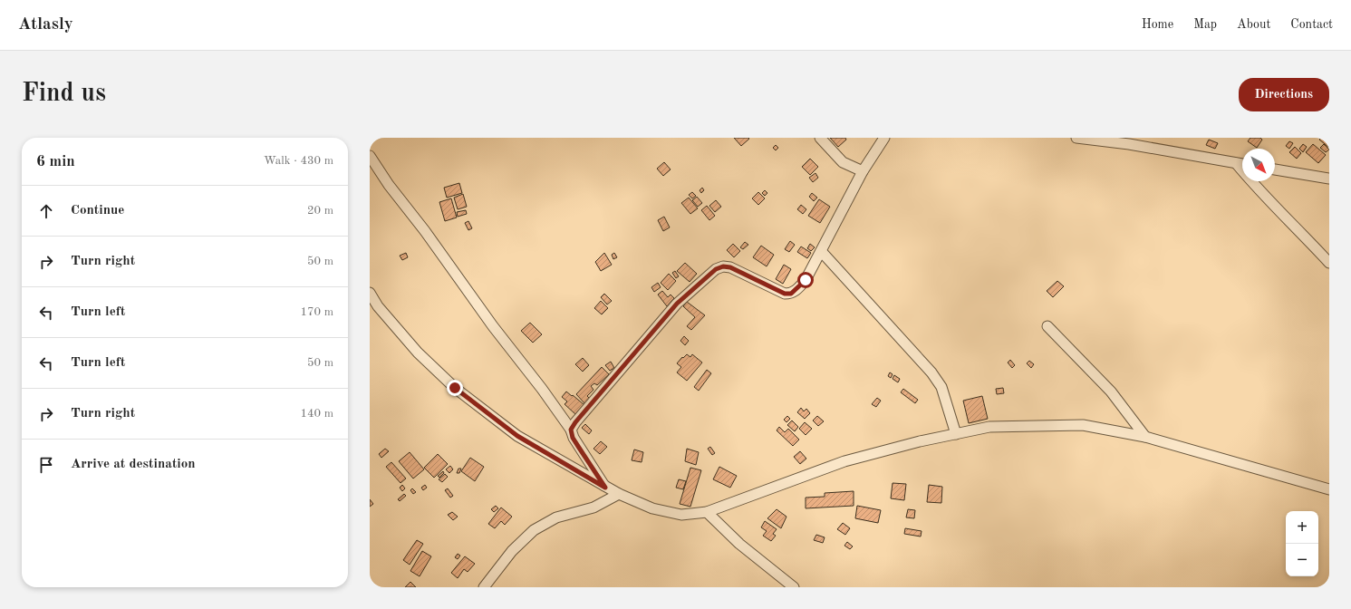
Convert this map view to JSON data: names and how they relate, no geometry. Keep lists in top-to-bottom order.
{
  "north": "bottom right",
  "page": {
    "header": "Atlasly",
    "nav": [
      "Home",
      "Map",
      "About",
      "Contact"
    ],
    "buttons": "Directions",
    "title": "Find us",
    "heading": ["6 min", "Walk · 430 m"],
    "list": [
      ["Continue", "20 m"],
      ["Turn right", "50 m"],
      ["Turn left", "170 m"],
      ["Turn left", "50 m"],
      ["Turn right", "140 m"],
      "Arrive at destination"
    ],
    "map_buttons": ["+", "−"]
  }
}
